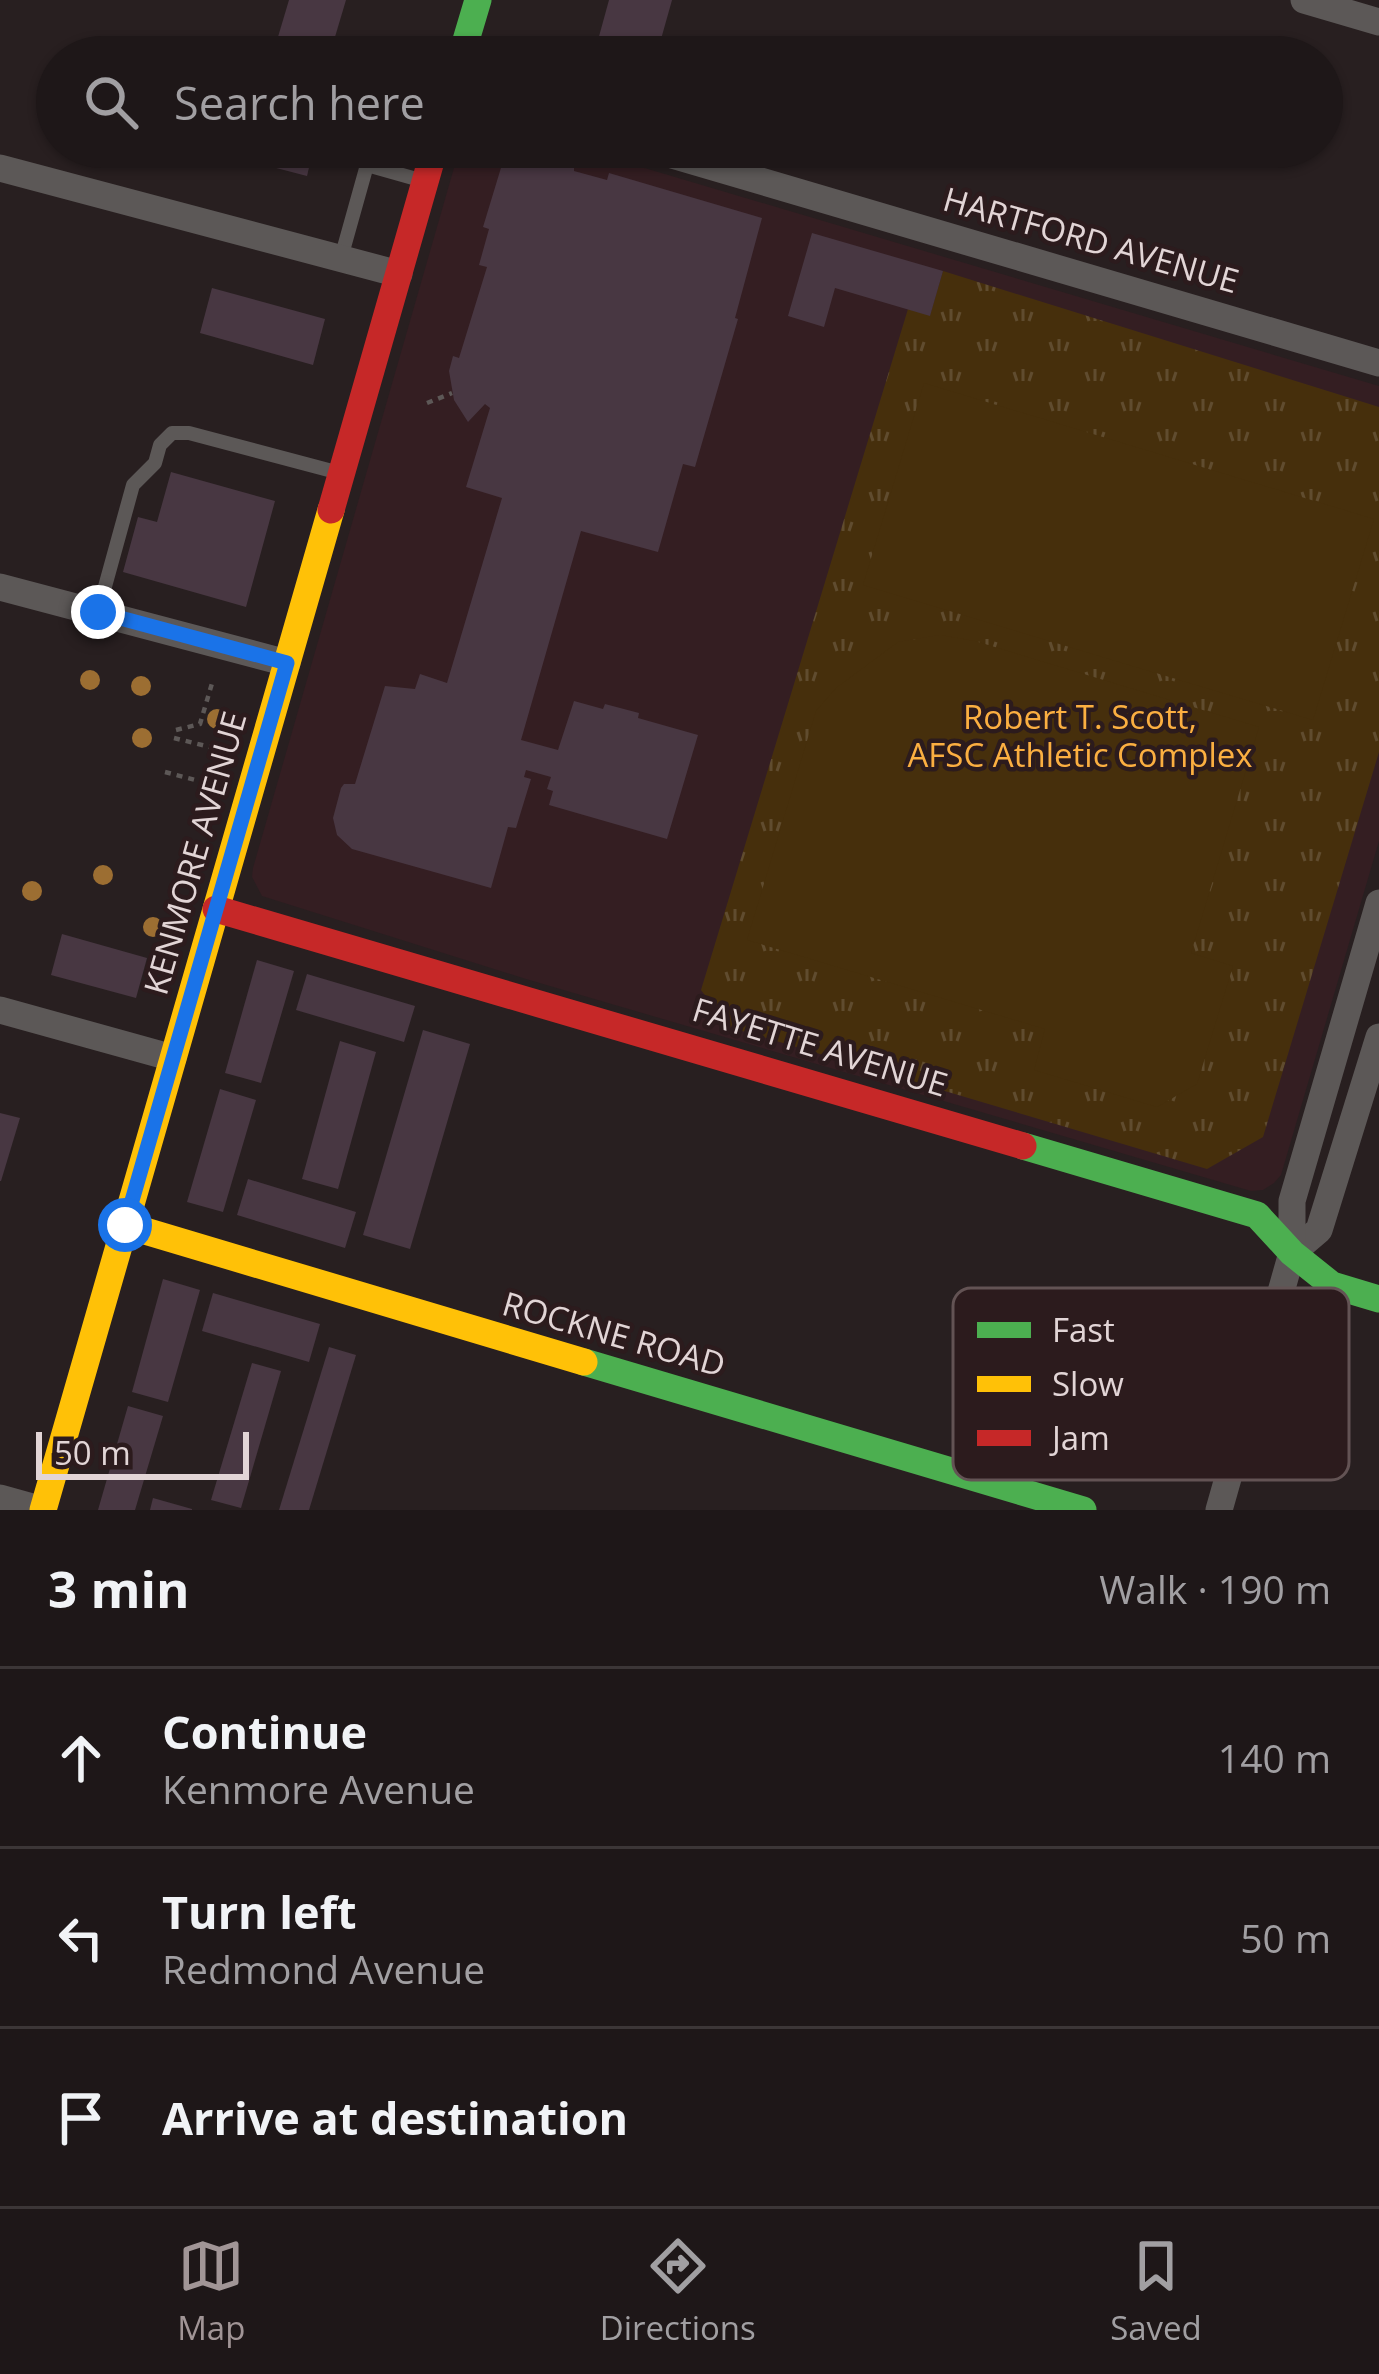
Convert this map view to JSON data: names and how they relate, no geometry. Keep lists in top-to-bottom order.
{
  "streets": {
    "street": [
      "HARTFORD AVENUE",
      "KENMORE AVENUE",
      "FAYETTE AVENUE",
      "ROCKNE ROAD"
    ]
  },
  "crossings": [
    ["KENMORE AVENUE", "FAYETTE AVENUE"],
    ["KENMORE AVENUE", "ROCKNE ROAD"]
  ],
  "parks": ["Robert T. Scott, AFSC Athletic Complex"],
  "legend": ["Fast", "Slow", "Jam"],
  "scale_bar": "50 m",
  "page": {
    "search": "Search here",
    "scale": "50 m",
    "heading": ["3 min", "Walk · 190 m"],
    "list": [
      ["Continue", "Kenmore Avenue", "140 m"],
      ["Turn left", "Redmond Avenue", "50 m"],
      "Arrive at destination"
    ],
    "nav": ["Map", "Directions", "Saved"]
  }
}
